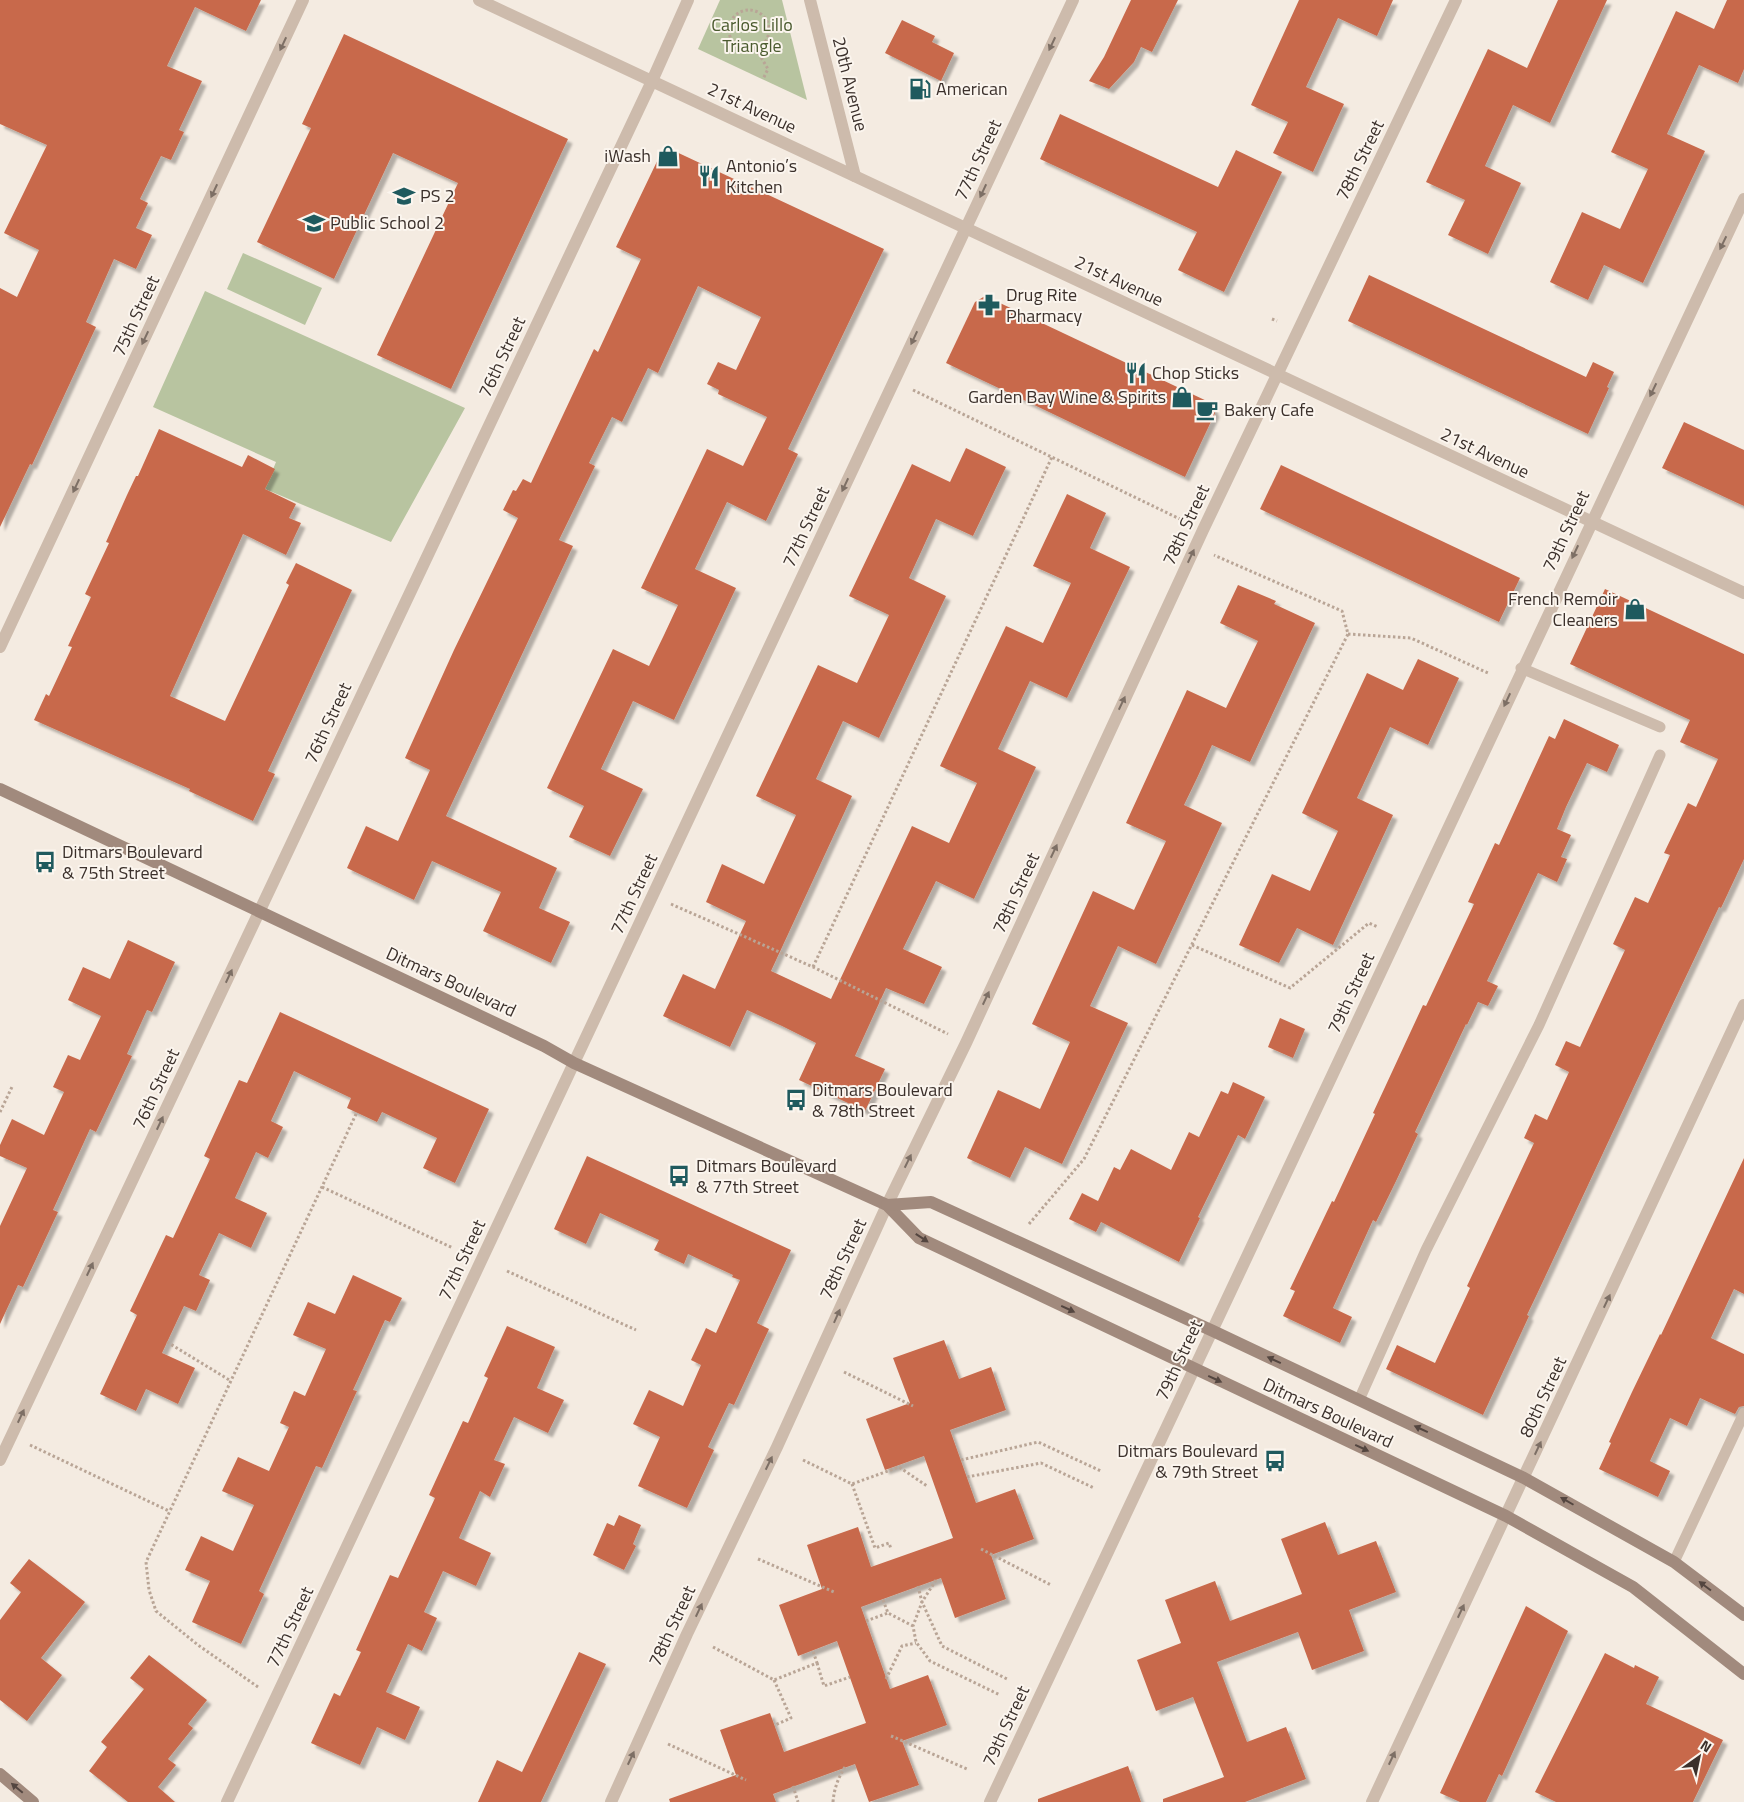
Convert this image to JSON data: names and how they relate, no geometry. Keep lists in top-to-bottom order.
{
  "streets": {
    "street": [
      "20th Avenue",
      "21st Avenue",
      "77th Street",
      "78th Street",
      "75th Street",
      "76th Street",
      "79th Street",
      "Ditmars Boulevard",
      "80th Street"
    ]
  },
  "crossings": [
    ["20th Avenue", "21st Avenue"],
    ["21st Avenue", "77th Street"],
    ["21st Avenue", "78th Street"],
    ["21st Avenue", "76th Street"],
    ["21st Avenue", "79th Street"],
    ["77th Street", "Ditmars Boulevard"],
    ["78th Street", "Ditmars Boulevard"],
    ["76th Street", "Ditmars Boulevard"],
    ["79th Street", "Ditmars Boulevard"],
    ["Ditmars Boulevard", "80th Street"]
  ],
  "one_way": [
    "77th Street",
    "78th Street",
    "75th Street",
    "76th Street",
    "79th Street",
    "80th Street"
  ],
  "parks": ["Carlos Lillo Triangle"],
  "places": {
    "fuel station": ["American"],
    "shop": ["iWash", "Garden Bay Wine & Spirits", "French Remoir Cleaners"],
    "restaurant": ["Antonio’s Kitchen", "Chop Sticks"],
    "school or university": ["PS 2", "Public School 2"],
    "pharmacy": ["Drug Rite Pharmacy"],
    "cafe": ["Bakery Cafe"],
    "bus stop": [
      "Ditmars Boulevard & 75th Street",
      "Ditmars Boulevard & 78th Street",
      "Ditmars Boulevard & 77th Street",
      "Ditmars Boulevard & 79th Street"
    ]
  },
  "north": "top right"
}
